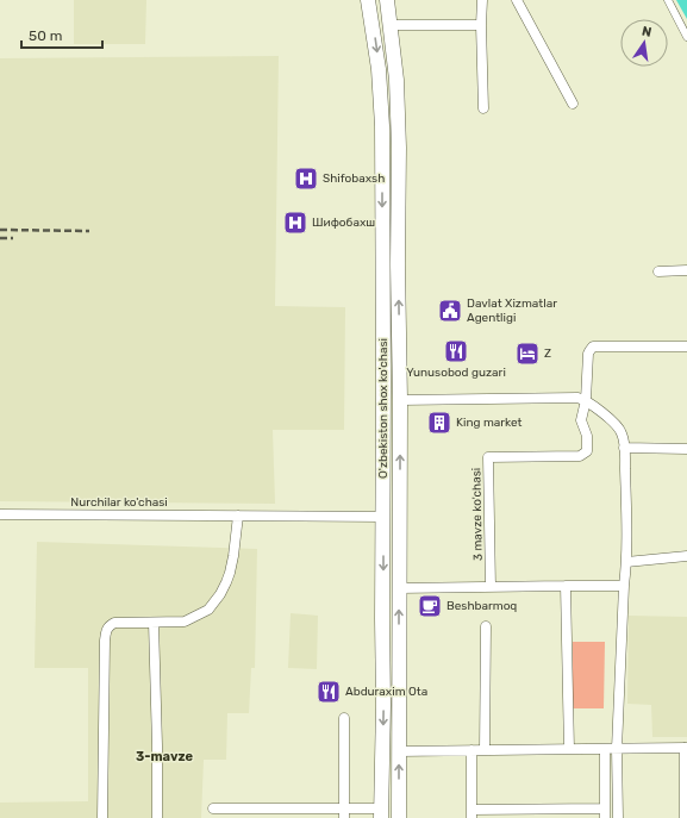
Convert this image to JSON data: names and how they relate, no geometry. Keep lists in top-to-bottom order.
{
  "streets": {
    "main road": ["O'zbekiston shox ko'chasi"],
    "street": ["Nurchilar ko'chasi", "3 mavze ko'chasi"]
  },
  "crossings": [
    ["O'zbekiston shox ko'chasi", "Nurchilar ko'chasi"]
  ],
  "districts": ["3-mavze"],
  "places": {
    "hospital": ["Shifobaxsh", "Шифобахш"],
    "public building": ["Davlat Xizmatlar Agentligi"],
    "restaurant": ["Yunusobod guzari", "Abduraxim Ota"],
    "hotel": ["Z"],
    "building": ["King market"],
    "cafe": ["Beshbarmoq"]
  },
  "scale_bar": "50 m",
  "north": "top"
}
